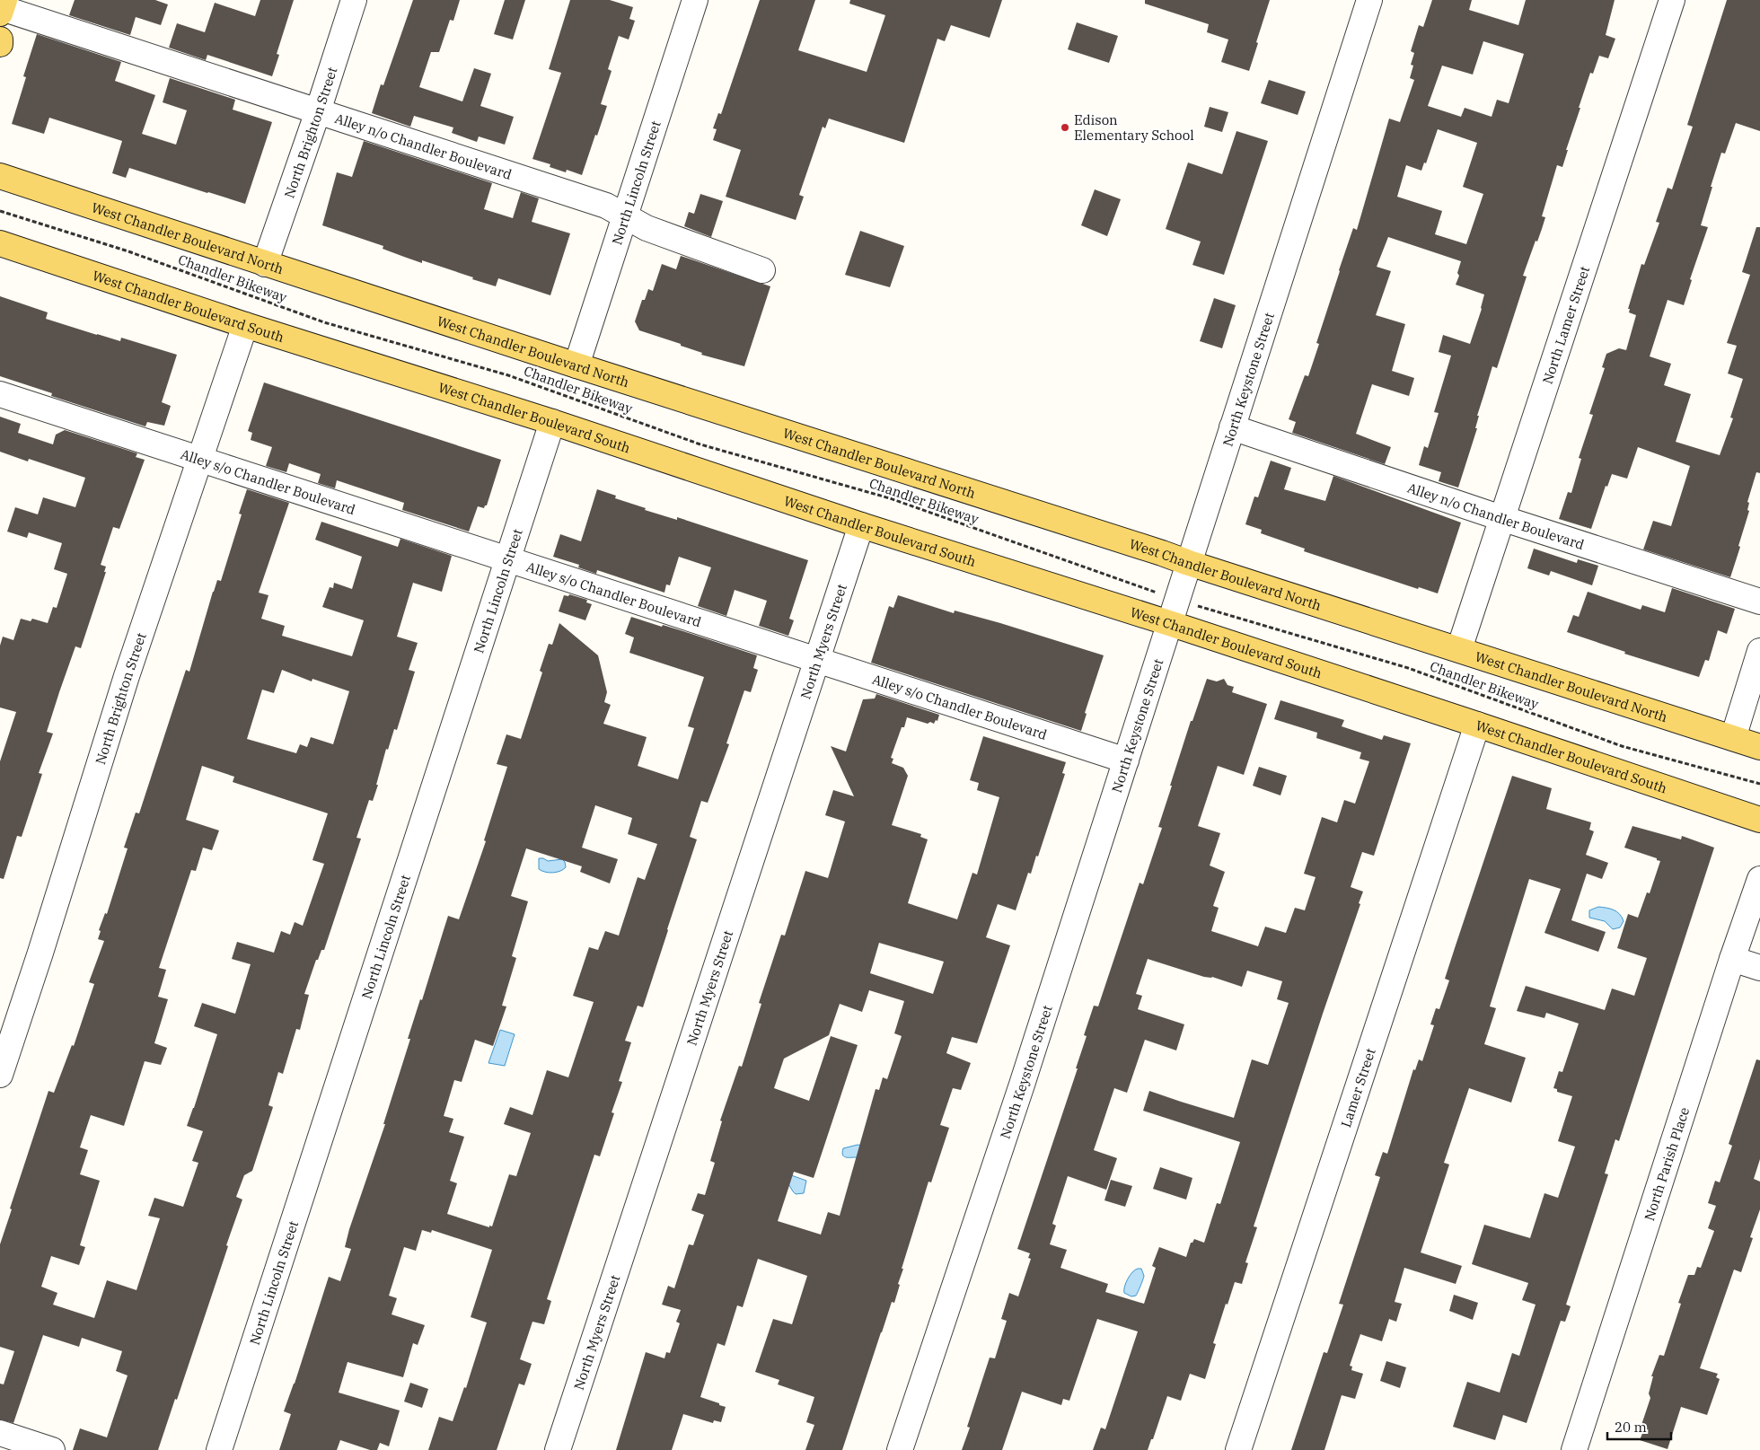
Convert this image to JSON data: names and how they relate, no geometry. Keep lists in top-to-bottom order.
{
  "streets": {
    "main road": ["West Chandler Boulevard North", "West Chandler Boulevard South"],
    "street": [
      "North Brighton Street",
      "Alley n/o Chandler Boulevard",
      "North Lincoln Street",
      "North Lamer Street",
      "North Keystone Street",
      "Alley s/o Chandler Boulevard",
      "North Myers Street",
      "Lamer Street",
      "North Parish Place"
    ],
    "path": ["Chandler Bikeway"]
  },
  "crossings": [
    ["North Brighton Street", "Alley n/o Chandler Boulevard"],
    ["North Brighton Street", "West Chandler Boulevard North"],
    ["North Brighton Street", "West Chandler Boulevard South"],
    ["North Brighton Street", "Alley s/o Chandler Boulevard"],
    ["Alley n/o Chandler Boulevard", "North Lincoln Street"],
    ["Alley n/o Chandler Boulevard", "North Lamer Street"],
    ["Alley n/o Chandler Boulevard", "North Keystone Street"],
    ["North Lincoln Street", "West Chandler Boulevard North"],
    ["North Lincoln Street", "West Chandler Boulevard South"],
    ["North Lincoln Street", "Alley s/o Chandler Boulevard"],
    ["West Chandler Boulevard North", "North Lamer Street"],
    ["West Chandler Boulevard North", "North Keystone Street"],
    ["West Chandler Boulevard South", "North Keystone Street"],
    ["West Chandler Boulevard South", "North Myers Street"],
    ["West Chandler Boulevard South", "Lamer Street"],
    ["North Keystone Street", "Alley s/o Chandler Boulevard"],
    ["Alley s/o Chandler Boulevard", "North Myers Street"]
  ],
  "places": ["Edison Elementary School"],
  "scale_bar": "20 m"
}
